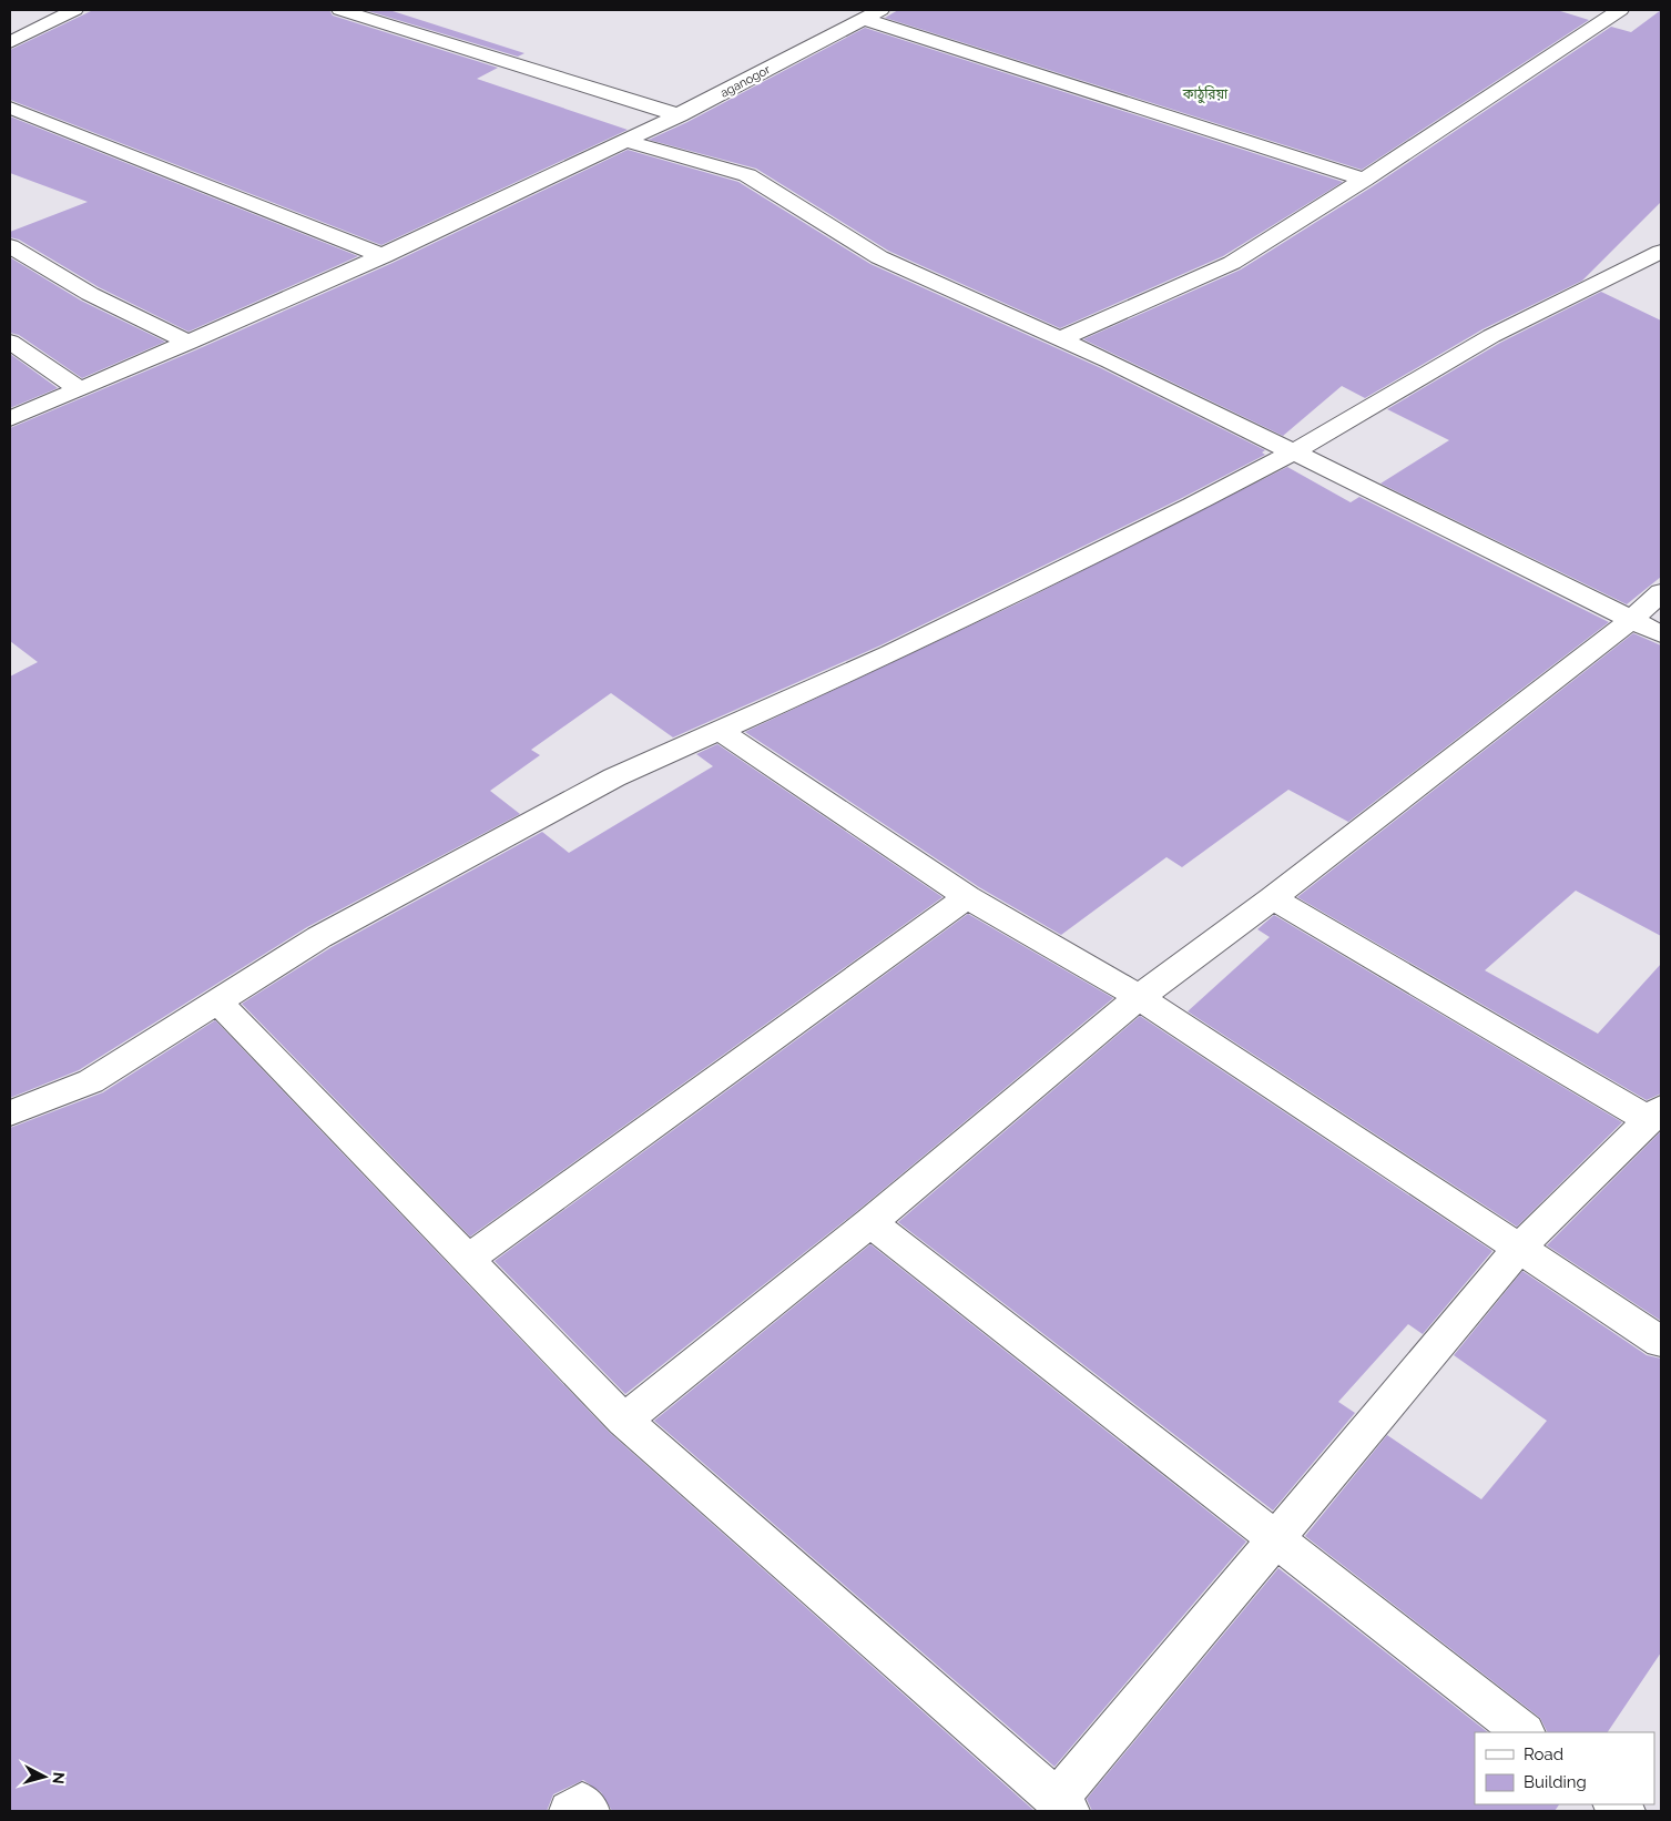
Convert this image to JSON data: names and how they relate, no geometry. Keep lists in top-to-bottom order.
{
  "streets": {
    "street": ["aganogor"]
  },
  "districts": ["কাঠুরিয়া"],
  "legend": ["Road", "Building"],
  "north": "right"
}
